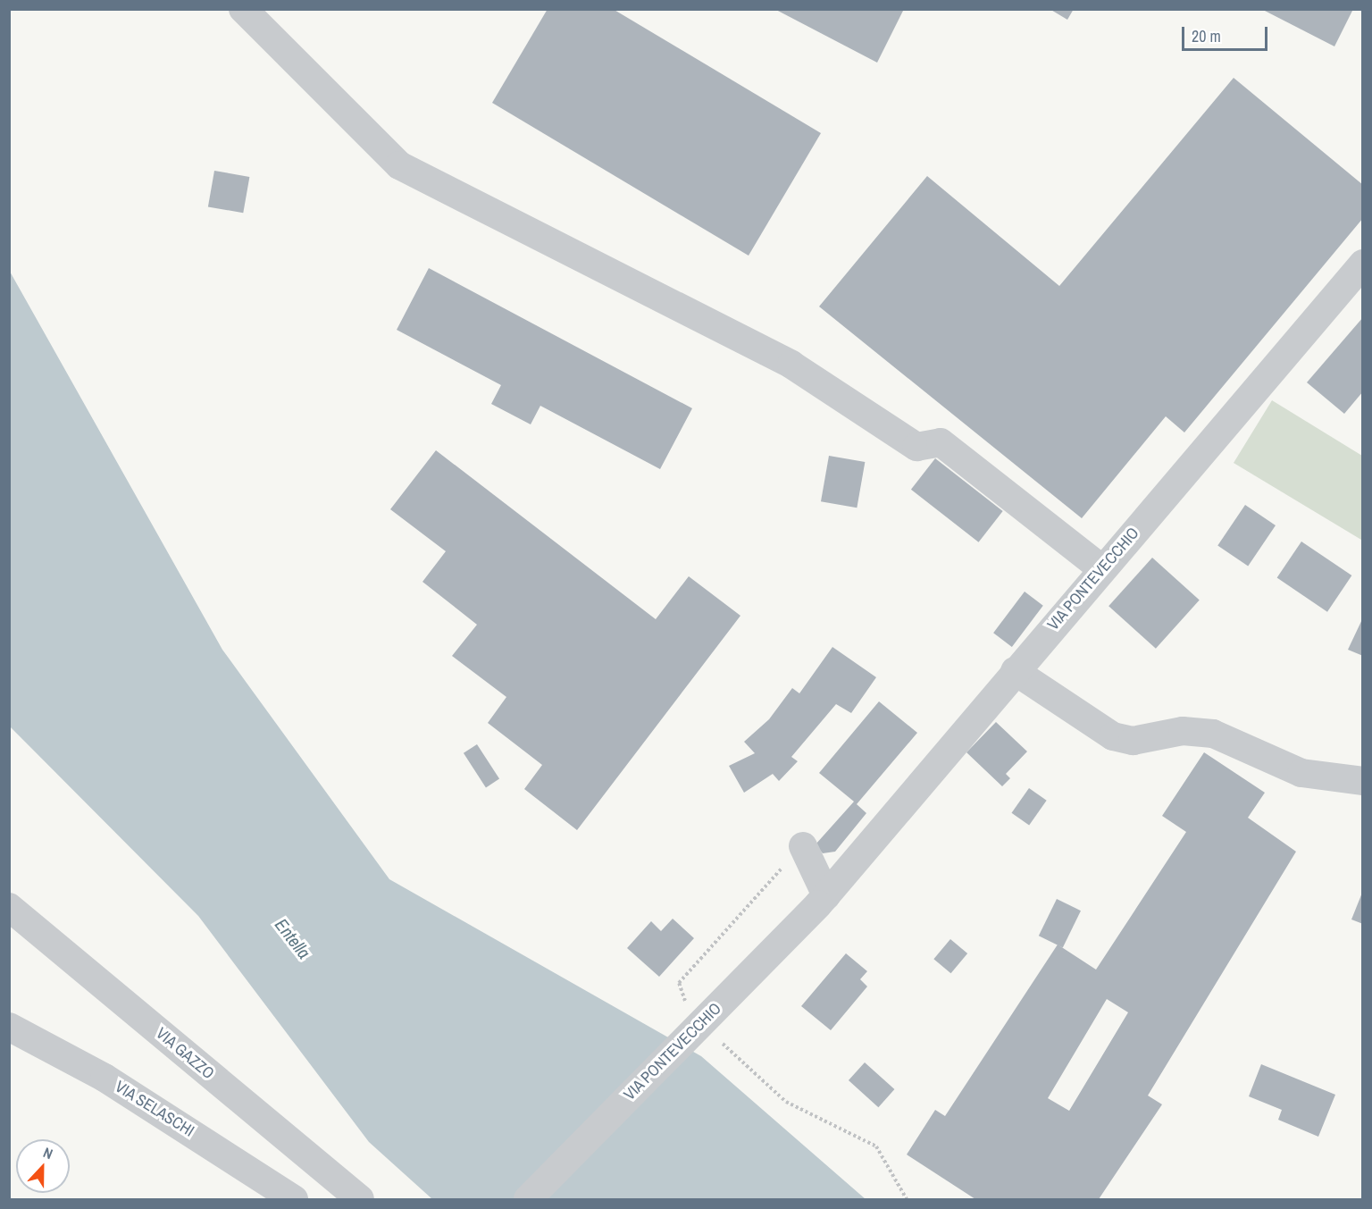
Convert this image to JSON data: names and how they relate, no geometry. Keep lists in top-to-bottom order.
{
  "streets": {
    "street": ["VIA PONTEVECCHIO", "VIA GAZZO", "VIA SELASCHI"]
  },
  "water": ["Entella"],
  "scale_bar": "20 m",
  "north": "top"
}
